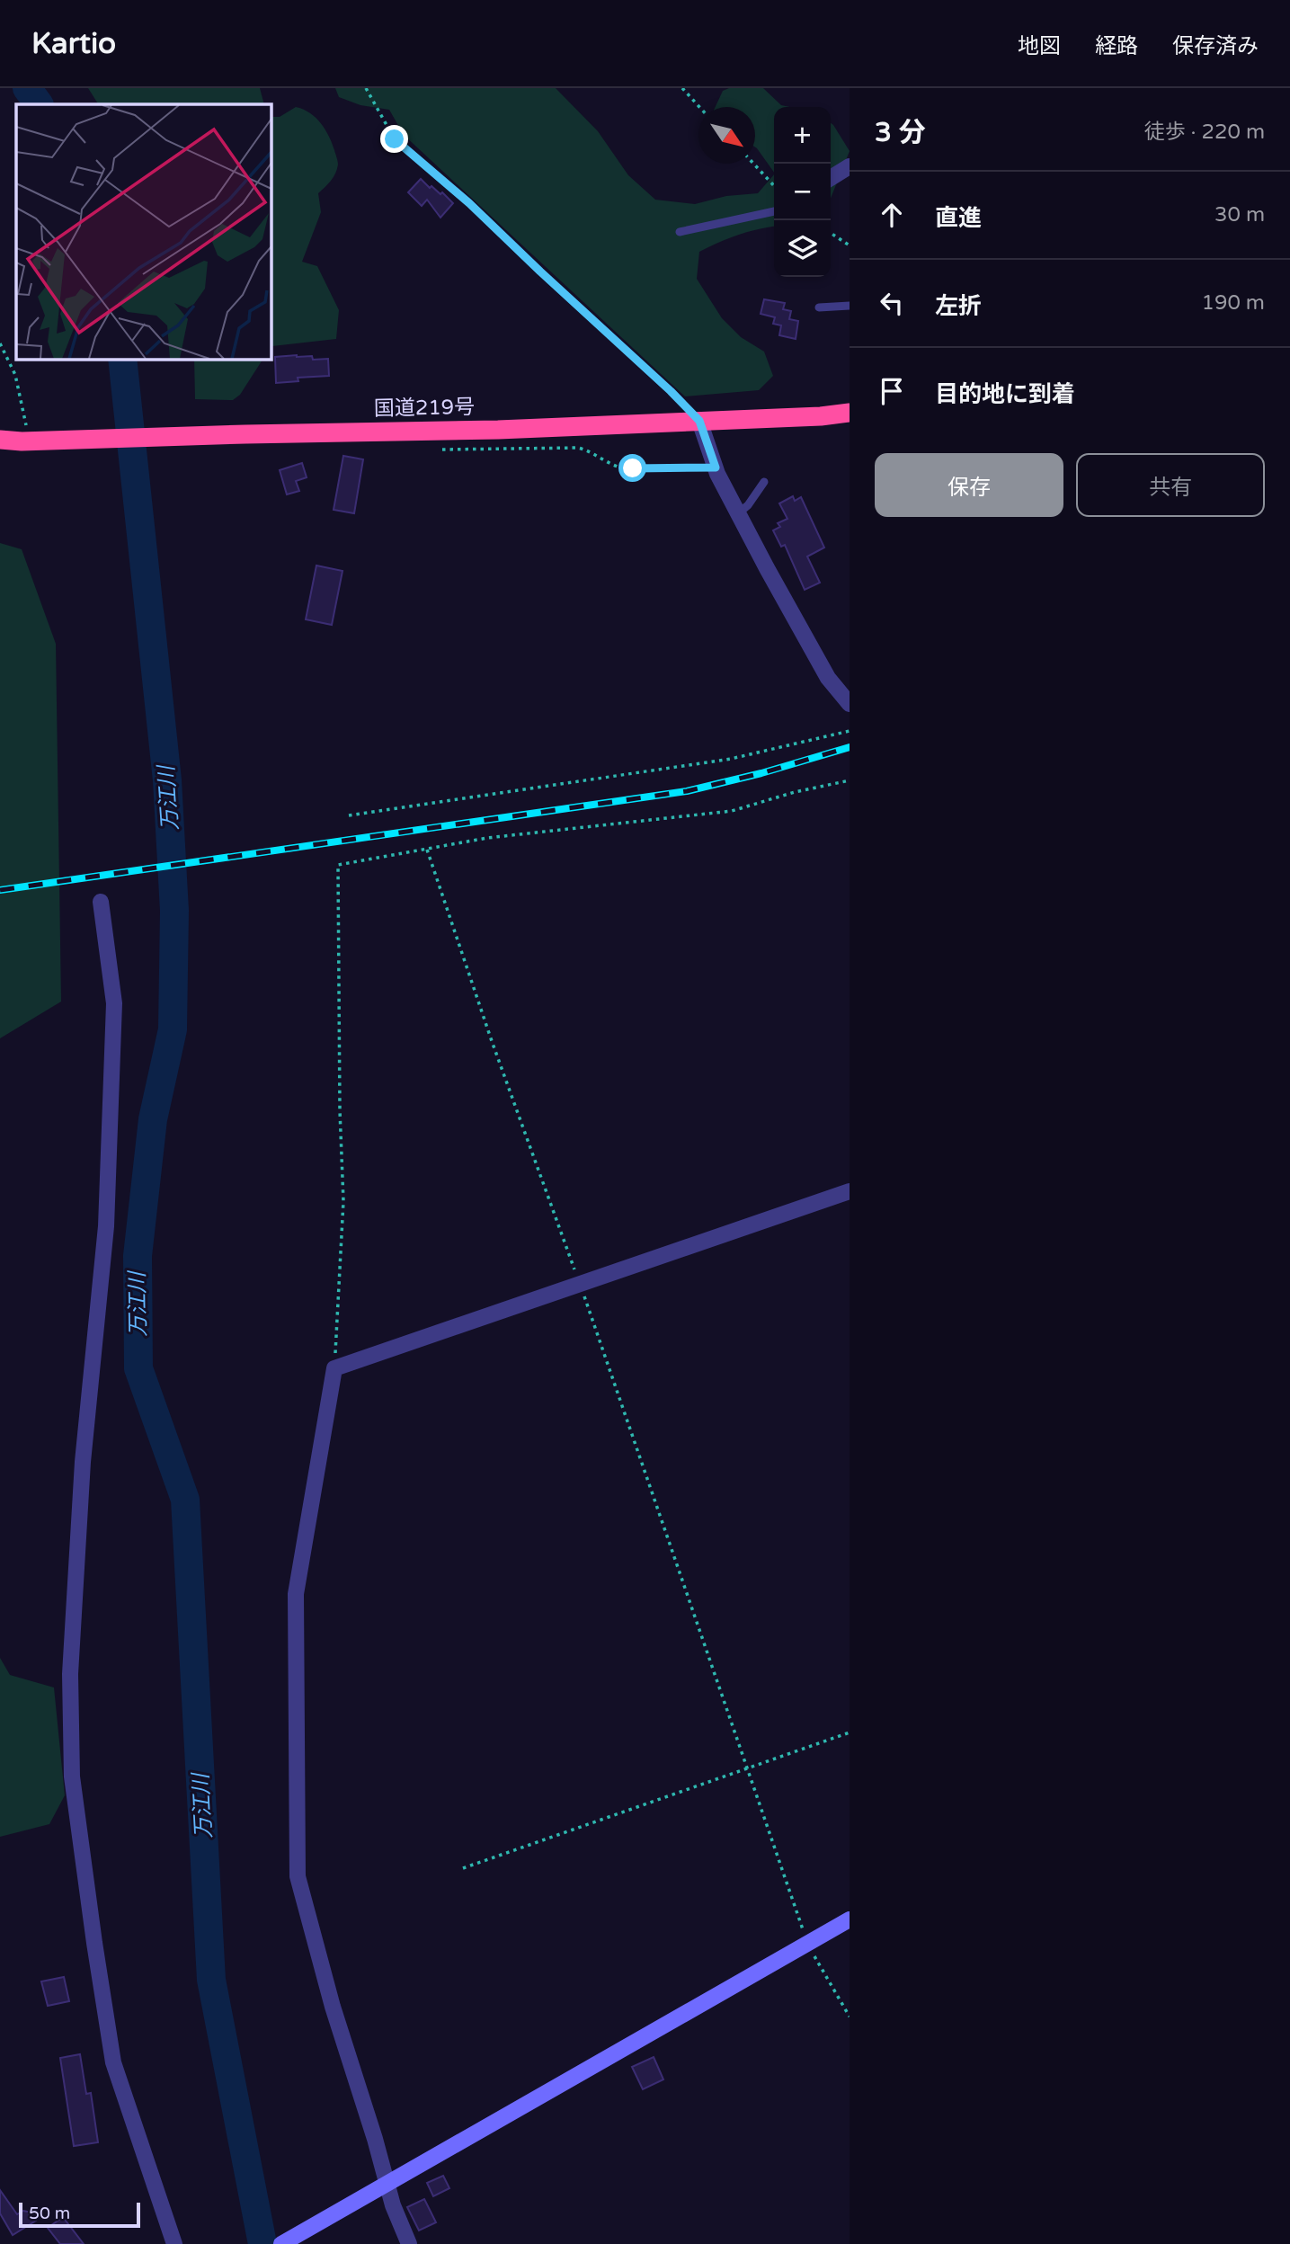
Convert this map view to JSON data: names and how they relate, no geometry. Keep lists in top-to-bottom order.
{
  "streets": {
    "highway": ["国道219号"]
  },
  "water": ["万江川"],
  "scale_bar": "50 m",
  "north": "bottom right",
  "page": {
    "header": "Kartio",
    "nav": ["地図", "経路", "保存済み"],
    "heading": ["3 分", "徒歩 · 220 m"],
    "map_buttons": ["+", "−"],
    "list": [
      ["直進", "30 m"],
      ["左折", "190 m"],
      "目的地に到着"
    ],
    "buttons": ["保存", "共有"],
    "scale": "50 m"
  }
}
